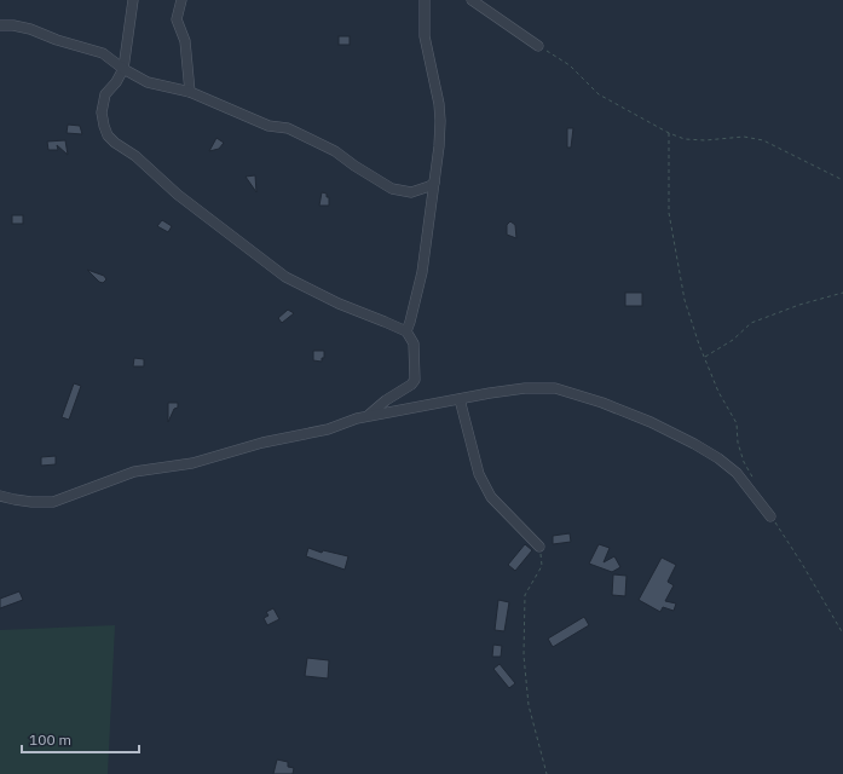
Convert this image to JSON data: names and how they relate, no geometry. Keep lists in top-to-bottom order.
{
  "scale_bar": "100 m"
}
